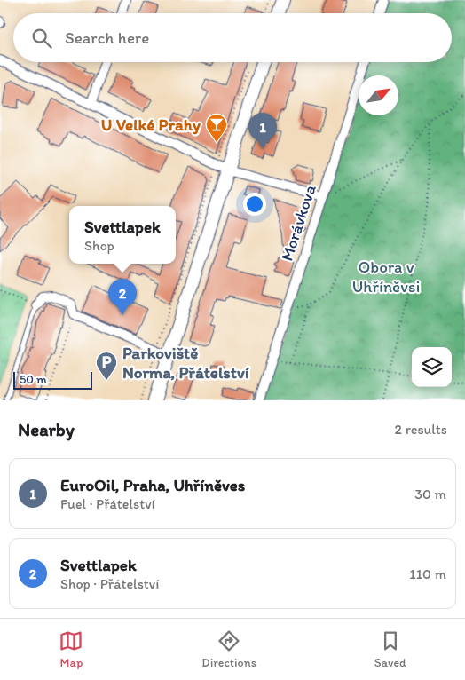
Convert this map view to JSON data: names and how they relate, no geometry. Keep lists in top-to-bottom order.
{
  "streets": {
    "street": ["Morávkova"]
  },
  "parks": ["Obora v Uhříněvsi"],
  "places": {
    "bar": ["U Velké Prahy"],
    "parking": ["Parkoviště Norma, Přátelství"]
  },
  "scale_bar": "50 m",
  "north": "top right",
  "page": {
    "search": "Search here",
    "pins": ["1", "2"],
    "popup": ["Svettlapek", "Shop"],
    "scale": "50 m",
    "heading": ["Nearby", "2 results"],
    "list": [
      {
        "mark": "1",
        "name": "EuroOil, Praha, Uhříněves",
        "note": "Fuel · Přátelství",
        "value": "30 m"
      },
      {
        "mark": "2",
        "name": "Svettlapek",
        "note": "Shop · Přátelství",
        "value": "110 m"
      }
    ],
    "nav": ["Map", "Directions", "Saved"]
  }
}
